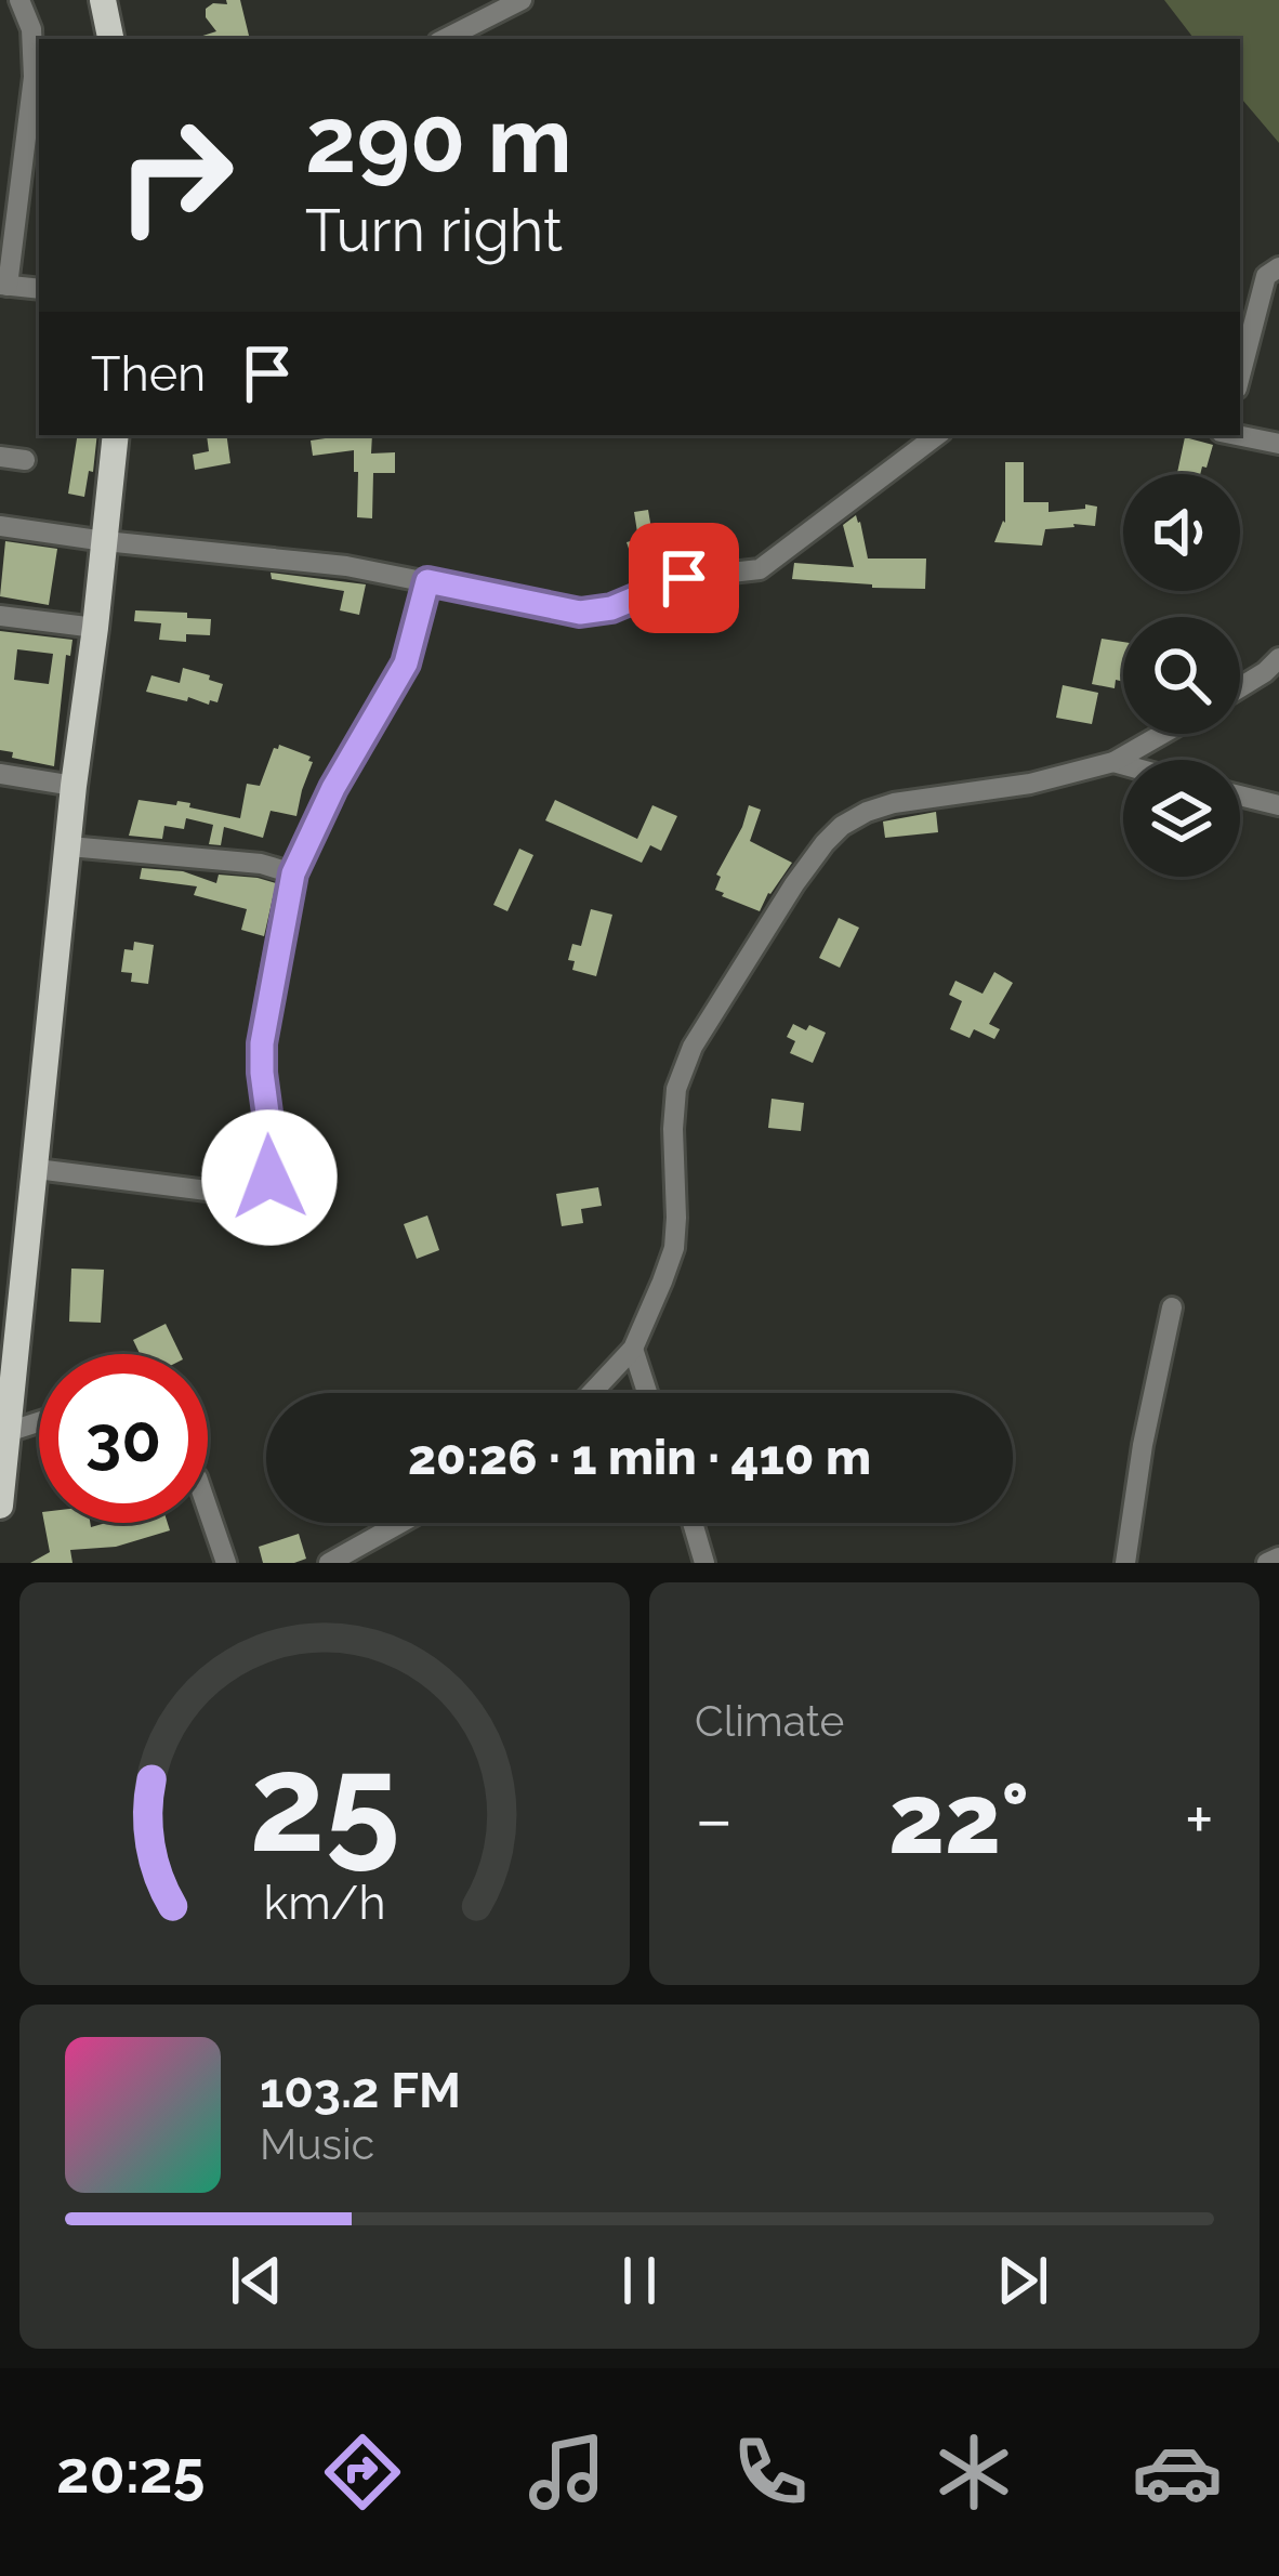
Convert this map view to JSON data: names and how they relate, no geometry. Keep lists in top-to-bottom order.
{
  "page": {
    "turn": ["290 m", "Turn right"],
    "then": "Then",
    "limit": "30",
    "trip": "20:26 · 1 min · 410 m",
    "tile": "Climate",
    "heat": ["−", "22°", "+"],
    "song": ["103.2 FM", "Music"],
    "tabs": "20:25",
    "gauge": ["25", "km/h"]
  }
}
